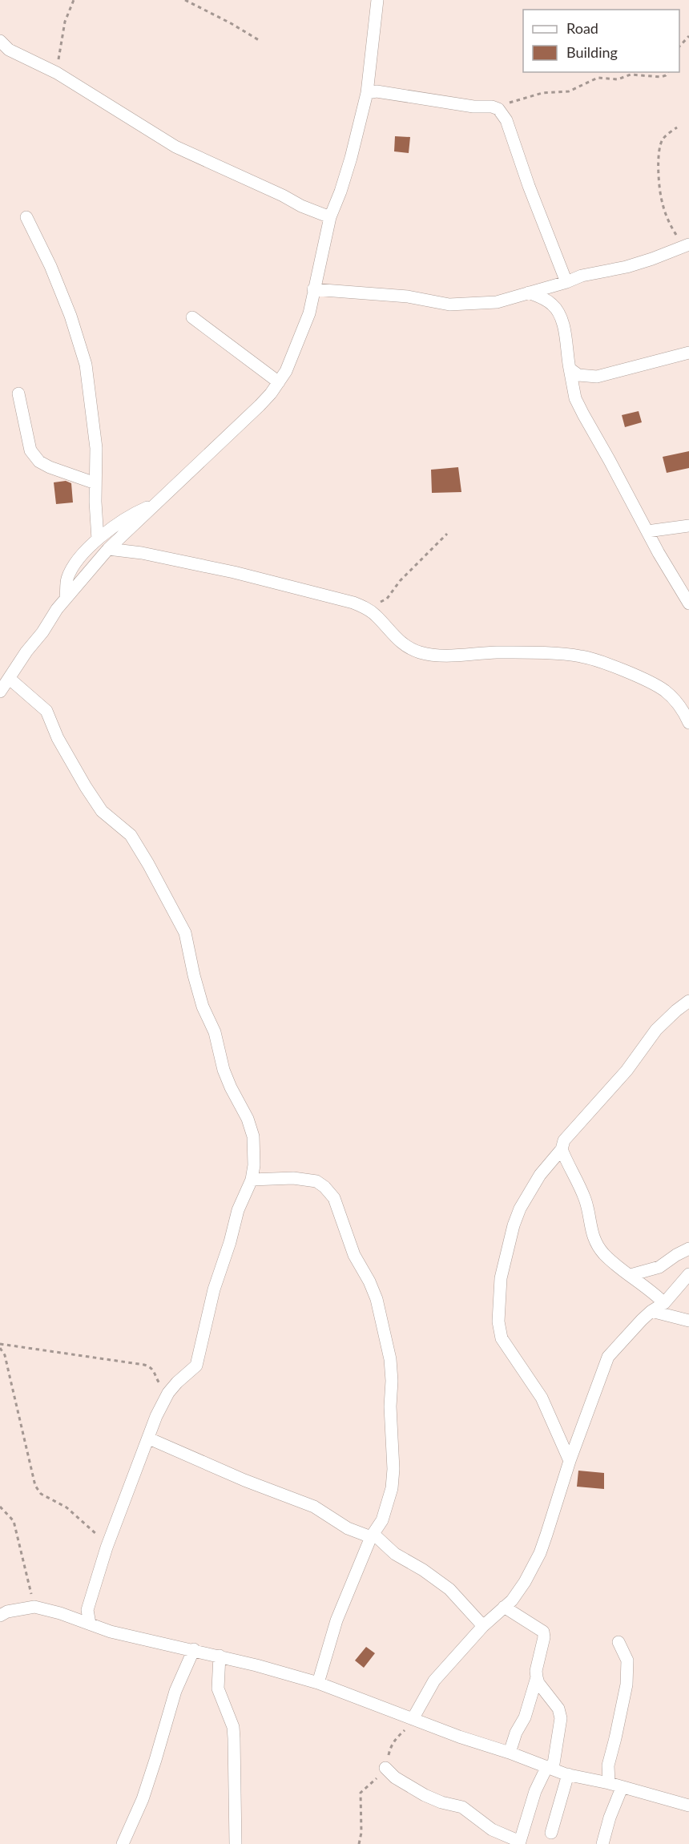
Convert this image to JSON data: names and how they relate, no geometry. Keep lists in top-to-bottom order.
{
  "legend": ["Road", "Building"]
}
